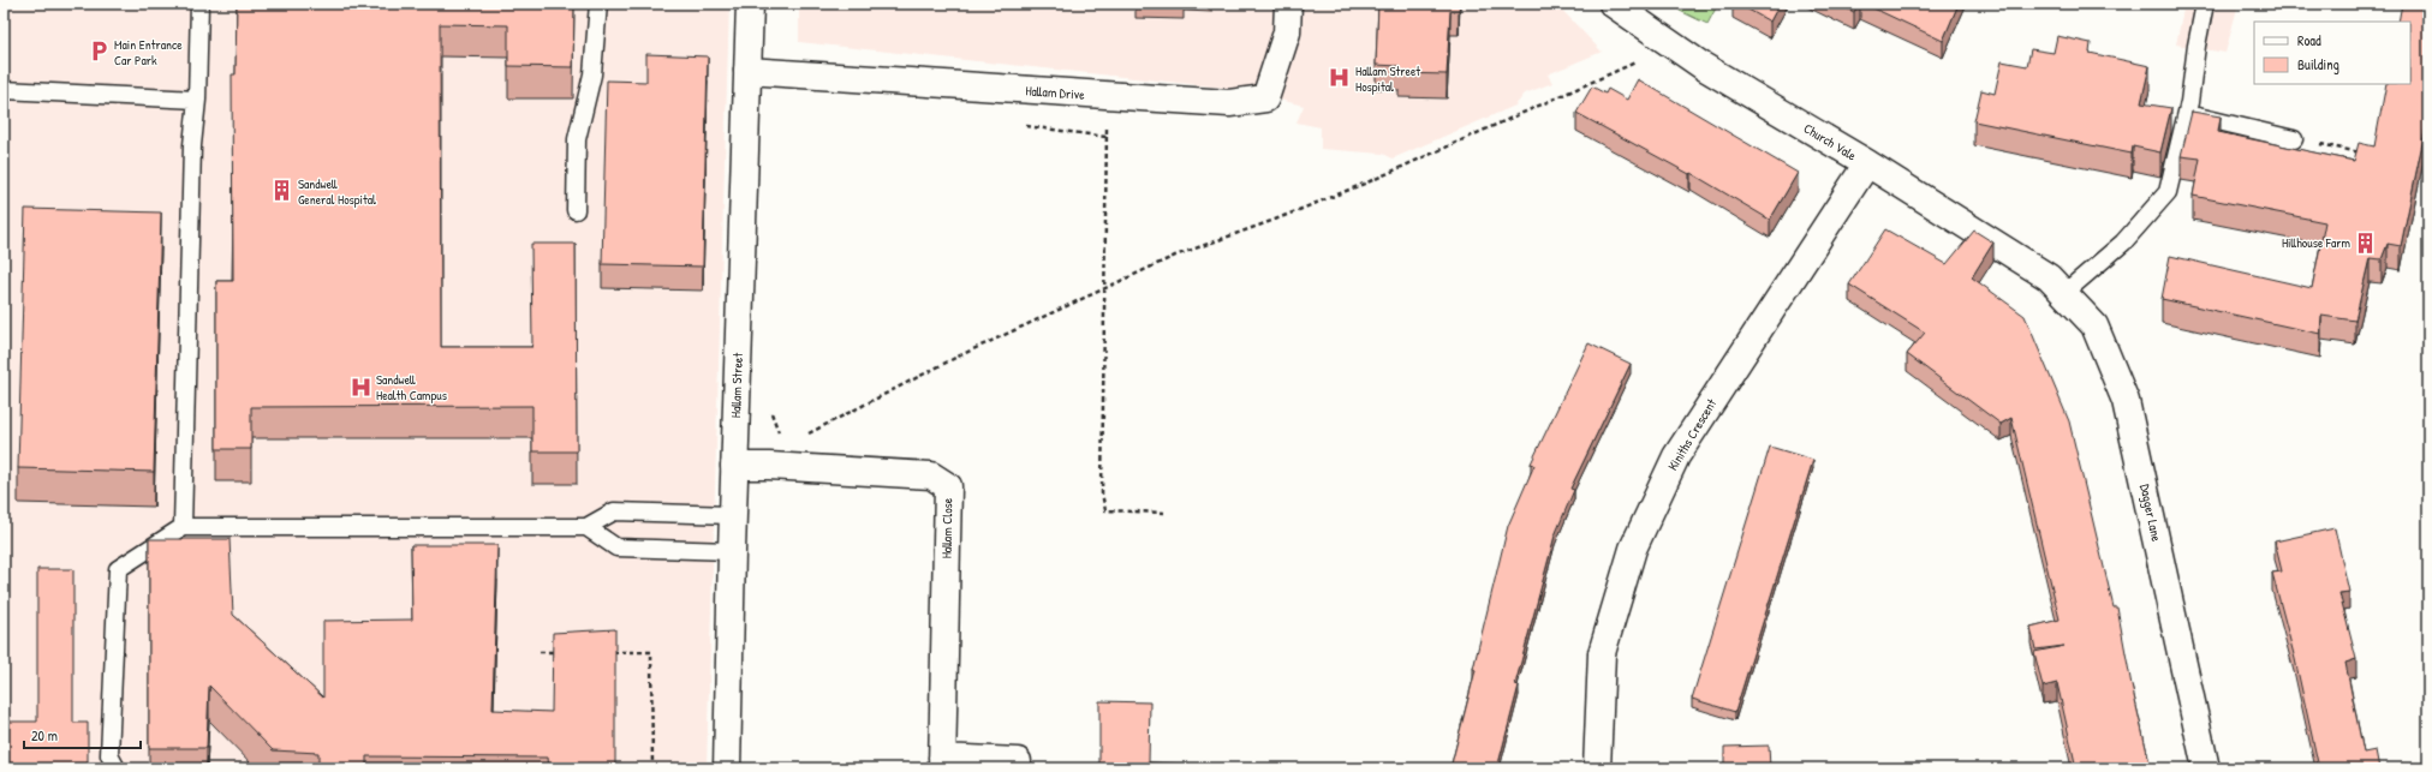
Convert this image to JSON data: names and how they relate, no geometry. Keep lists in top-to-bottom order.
{
  "streets": {
    "street": [
      "Hallam Drive",
      "Church Vale",
      "Hallam Street",
      "Kiniths Crescent",
      "Dagger Lane",
      "Hallam Close"
    ]
  },
  "crossings": [
    ["Hallam Drive", "Hallam Street"],
    ["Church Vale", "Kiniths Crescent"],
    ["Church Vale", "Dagger Lane"],
    ["Hallam Street", "Hallam Close"]
  ],
  "places": {
    "parking": ["Main Entrance Car Park"],
    "hospital": ["Hallam Street Hospital", "Sandwell Health Campus"],
    "building": ["Sandwell General Hospital", "Hillhouse Farm"]
  },
  "legend": ["Road", "Building"],
  "scale_bar": "20 m"
}
